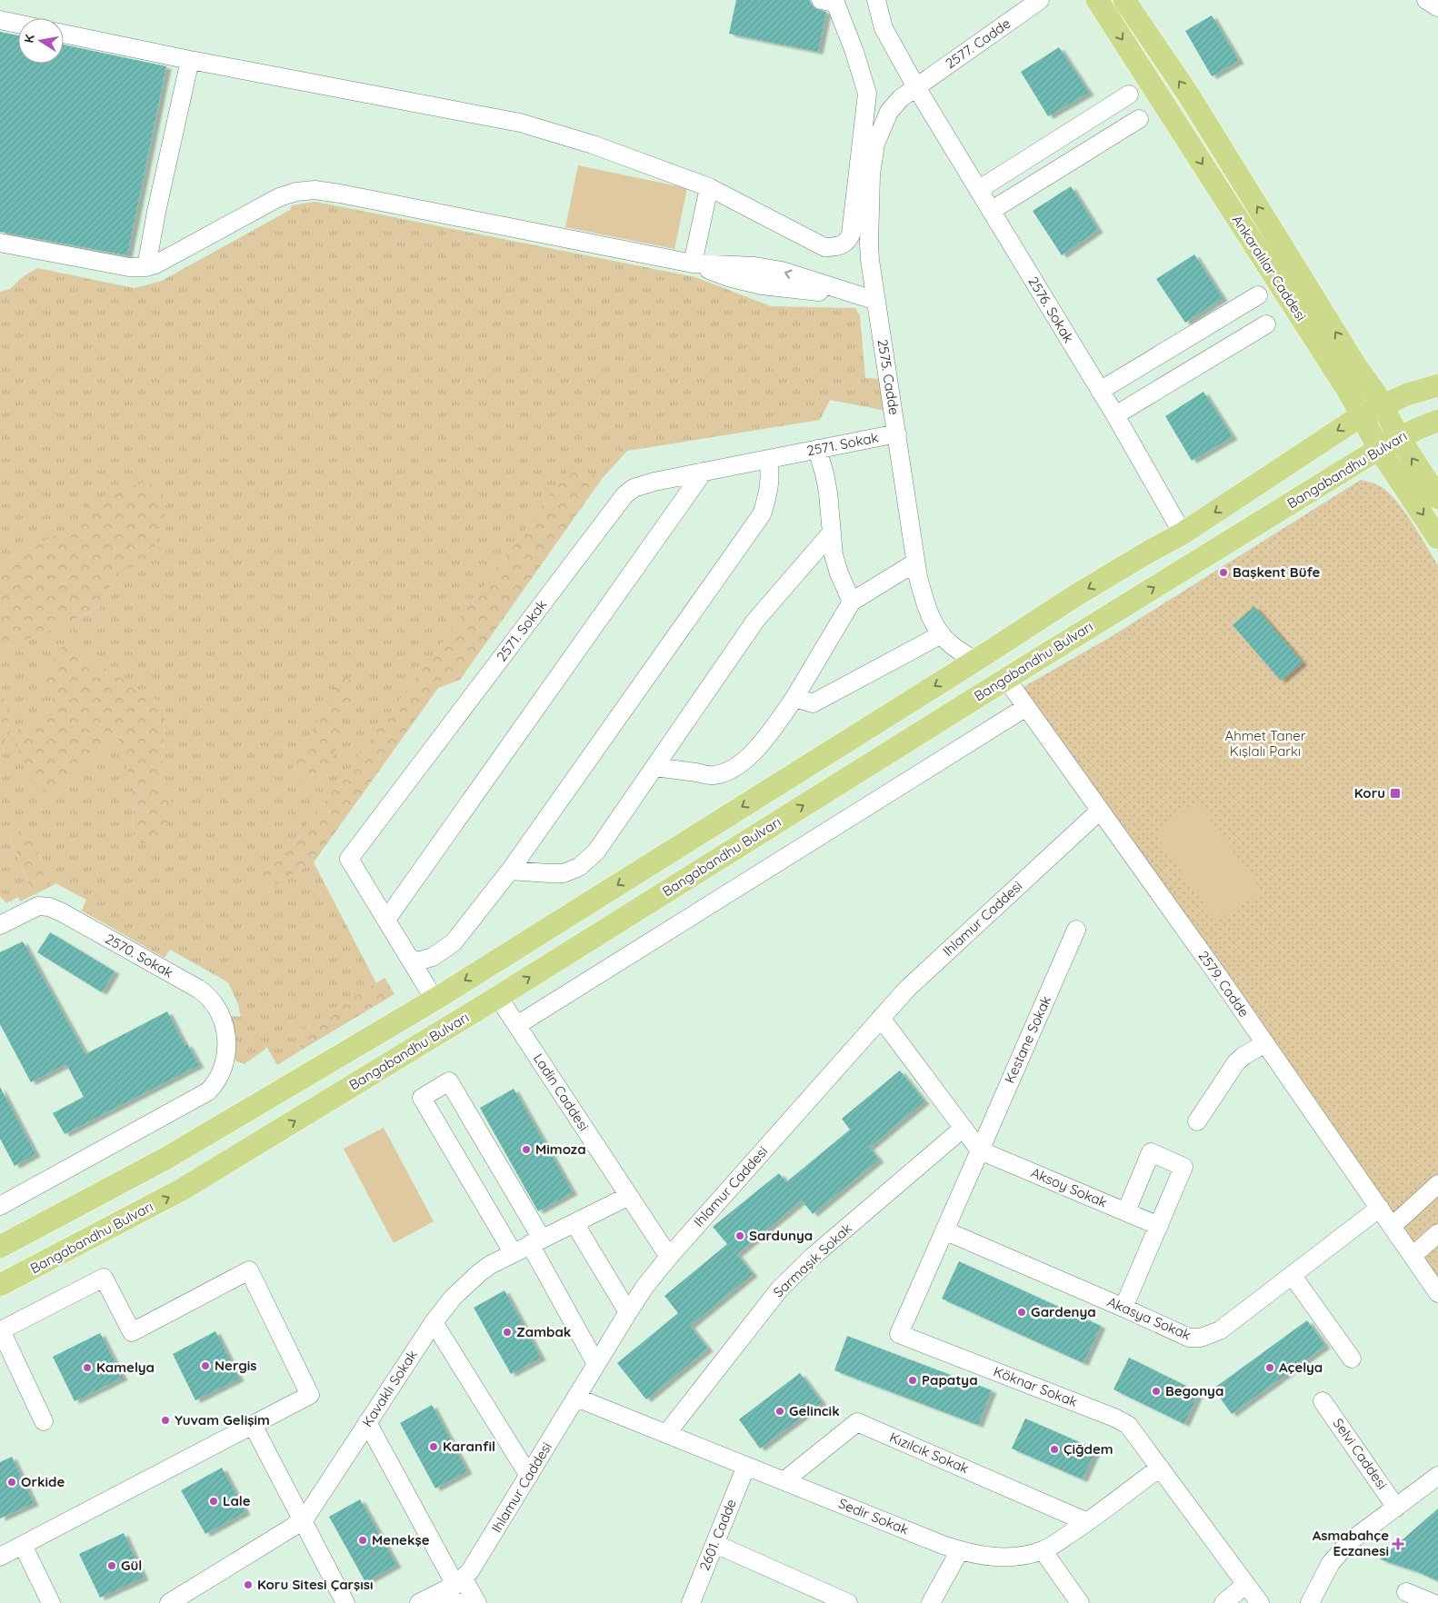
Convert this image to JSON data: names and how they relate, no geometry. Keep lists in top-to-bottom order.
{
  "streets": {
    "main road": ["Ankaralılar Caddesi", "Bangabandhu Bulvarı"],
    "street": [
      "2577. Cadde",
      "2576. Sokak",
      "2575. Cadde",
      "2571. Sokak",
      "Ihlamur Caddesi",
      "2570. Sokak",
      "2579. Cadde",
      "Kestane Sokak",
      "Ladin Caddesi",
      "Aksoy Sokak",
      "Sarmaşık Sokak",
      "Akasya Sokak",
      "Köknar Sokak",
      "Kavaklı Sokak",
      "Kızılcık Sokak",
      "Selvi Caddesi",
      "Sedir Sokak",
      "2601. Cadde"
    ]
  },
  "crossings": [
    ["2577. Cadde", "2576. Sokak"],
    ["2577. Cadde", "2575. Cadde"],
    ["Ankaralılar Caddesi", "Bangabandhu Bulvarı"],
    ["2576. Sokak", "2575. Cadde"],
    ["2575. Cadde", "2571. Sokak"],
    ["Bangabandhu Bulvarı", "2579. Cadde"],
    ["Bangabandhu Bulvarı", "Ladin Caddesi"],
    ["Ihlamur Caddesi", "2579. Cadde"],
    ["Ihlamur Caddesi", "Ladin Caddesi"],
    ["Ihlamur Caddesi", "Sedir Sokak"],
    ["2579. Cadde", "Akasya Sokak"],
    ["Kestane Sokak", "Aksoy Sokak"],
    ["Kestane Sokak", "Köknar Sokak"],
    ["Ladin Caddesi", "Kavaklı Sokak"],
    ["Aksoy Sokak", "Köknar Sokak"],
    ["Sarmaşık Sokak", "Sedir Sokak"],
    ["Akasya Sokak", "Köknar Sokak"],
    ["Köknar Sokak", "Sedir Sokak"],
    ["Kızılcık Sokak", "Sedir Sokak"],
    ["Sedir Sokak", "2601. Cadde"]
  ],
  "parks": ["Ahmet Taner Kışlalı Parkı"],
  "places": {
    "other": [
      "Başkent Büfe",
      "Mimoza",
      "Sardunya",
      "Gardenya",
      "Zambak",
      "Nergis",
      "Kamelya",
      "Açelya",
      "Papatya",
      "Begonya",
      "Gelincik",
      "Yuvam Gelişim",
      "Karanfil",
      "Çiğdem",
      "Orkide",
      "Lale",
      "Menekşe",
      "Gül",
      "Koru Sitesi Çarşısı"
    ],
    "transit": ["Koru"],
    "health": ["Asmabahçe Eczanesi"]
  },
  "north": "left"
}
